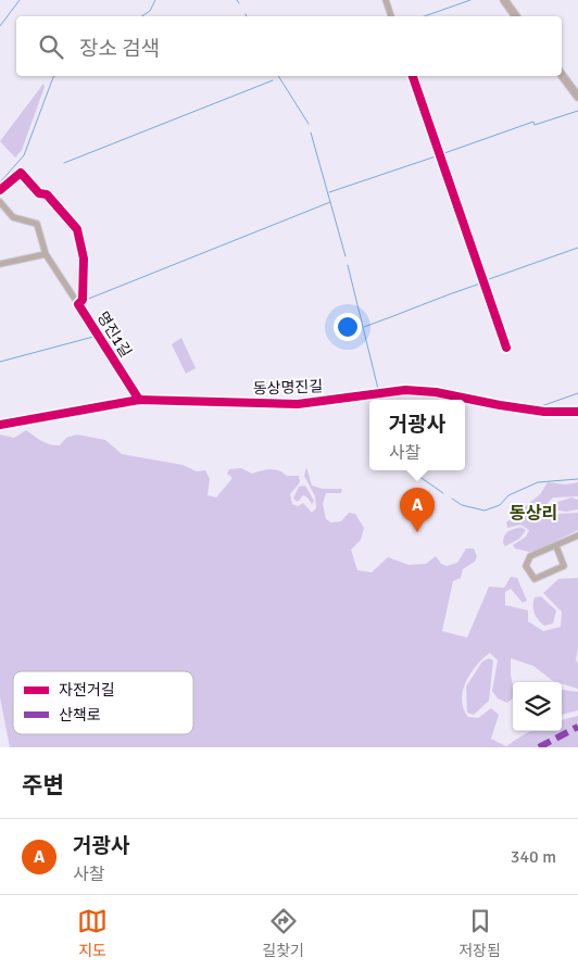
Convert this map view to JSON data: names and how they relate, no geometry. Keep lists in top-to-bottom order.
{
  "streets": {
    "street": ["명진1길", "동상명진길"]
  },
  "crossings": [
    ["명진1길", "동상명진길"]
  ],
  "districts": ["동상리"],
  "legend": ["자전거길", "산책로"],
  "page": {
    "search": "장소 검색",
    "popup": ["거광사", "사찰"],
    "pins": "A",
    "heading": "주변",
    "list": [
      {
        "mark": "A",
        "name": "거광사",
        "note": "사찰",
        "value": "340 m"
      }
    ],
    "nav": ["지도", "길찾기", "저장됨"]
  }
}
